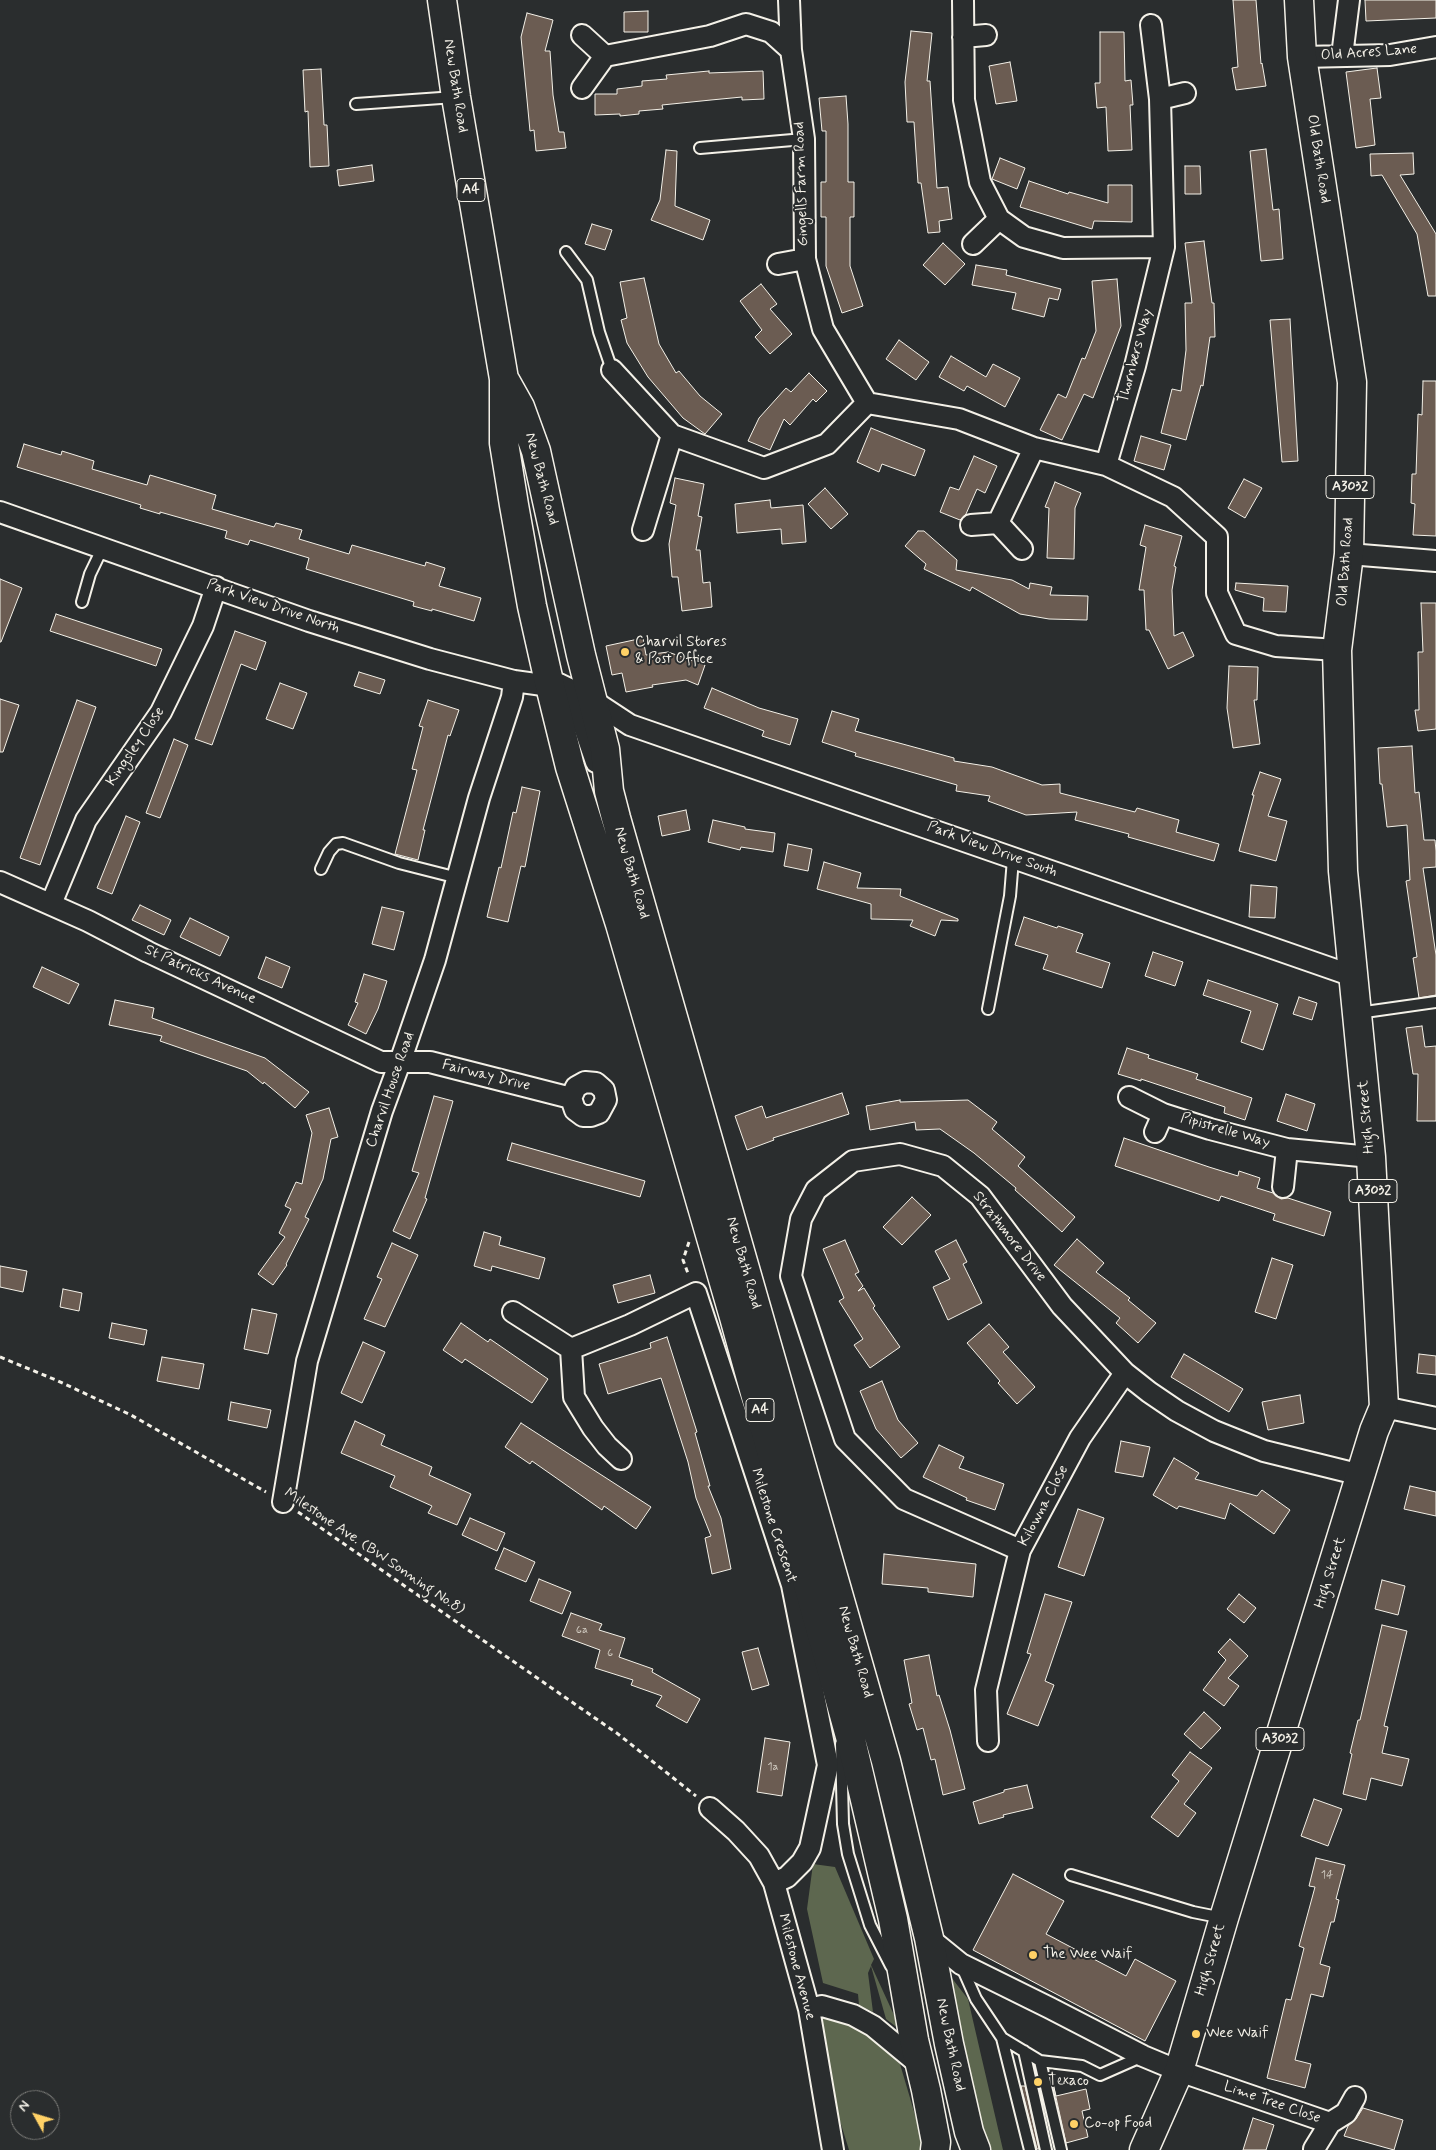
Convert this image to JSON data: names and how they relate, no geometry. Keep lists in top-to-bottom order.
{
  "streets": {
    "main road": [
      "New Bath Road",
      "Old Bath Road",
      "A4",
      "A3032",
      "High Street"
    ],
    "street": [
      "Old Acres Lane",
      "Gingells Farm Road",
      "Thornbers Way",
      "Park View Drive North",
      "Kingsley Close",
      "Park View Drive South",
      "St Patricks Avenue",
      "Fairway Drive",
      "Charvil House Road",
      "Pipistrelle Way",
      "Strathmore Drive",
      "Kilowna Close",
      "Milestone Crescent",
      "Milestone Avenue",
      "Lime Tree Close"
    ],
    "path": ["Milestone Ave. (BW Sonning No.8)"]
  },
  "crossings": [
    ["Old Acres Lane", "Old Bath Road"],
    ["New Bath Road", "Park View Drive North"],
    ["New Bath Road", "Park View Drive South"],
    ["New Bath Road", "Lime Tree Close"],
    ["Old Bath Road", "Park View Drive South"],
    ["Old Bath Road", "High Street"],
    ["Park View Drive North", "Kingsley Close"],
    ["Park View Drive North", "Park View Drive South"],
    ["Park View Drive North", "Charvil House Road"],
    ["Kingsley Close", "St Patricks Avenue"],
    ["Park View Drive South", "High Street"],
    ["St Patricks Avenue", "Fairway Drive"],
    ["St Patricks Avenue", "Charvil House Road"],
    ["Fairway Drive", "Charvil House Road"],
    ["Charvil House Road", "Milestone Ave. (BW Sonning No.8)"],
    ["High Street", "Pipistrelle Way"],
    ["High Street", "Strathmore Drive"],
    ["High Street", "Lime Tree Close"],
    ["Strathmore Drive", "Kilowna Close"],
    ["Milestone Crescent", "Milestone Avenue"],
    ["Milestone Ave. (BW Sonning No.8)", "Milestone Avenue"]
  ],
  "places": [
    "Charvil Stores & Post Office",
    "The Wee Waif",
    "Wee Waif",
    "Texaco",
    "Co-op Food"
  ],
  "house_numbers": [
    "6a",
    "6",
    "1a",
    "14"
  ],
  "north": "top left"
}
